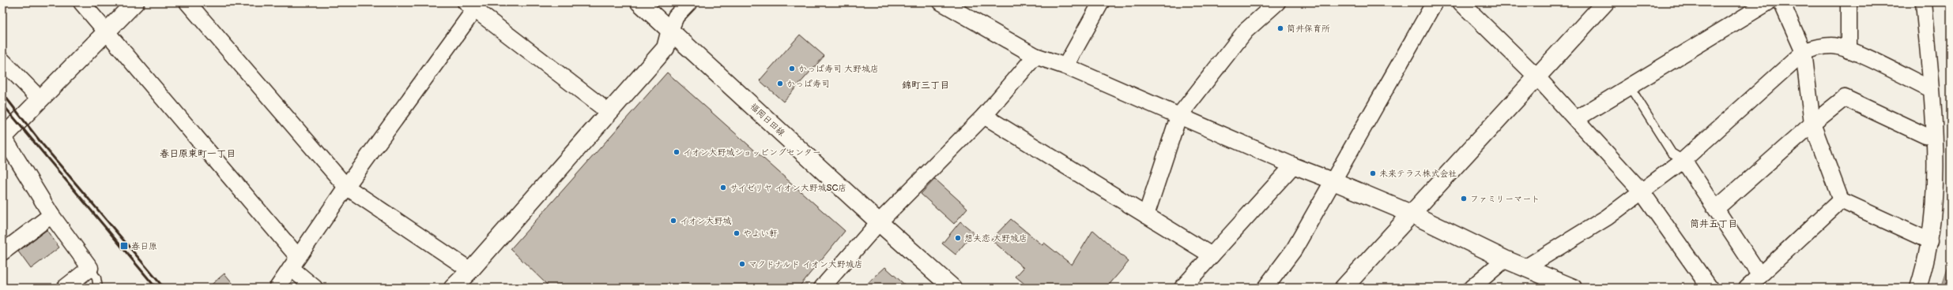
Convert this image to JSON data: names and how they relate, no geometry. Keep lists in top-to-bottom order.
{
  "streets": {
    "street": ["福岡日田線"]
  },
  "districts": ["錦町三丁目", "春日原東町一丁目", "筒井五丁目"],
  "places": {
    "other": [
      "筒井保育所",
      "かっぱ寿司 大野城店",
      "かっぱ寿司",
      "イオン大野城ショッピングセンター",
      "未来テラス株式会社",
      "サイゼリヤ イオン大野城SC店",
      "ファミリーマート",
      "イオン大野城",
      "やよい軒",
      "想夫恋 大野城店",
      "マクドナルド イオン大野城店"
    ],
    "transit": ["春日原"]
  }
}
